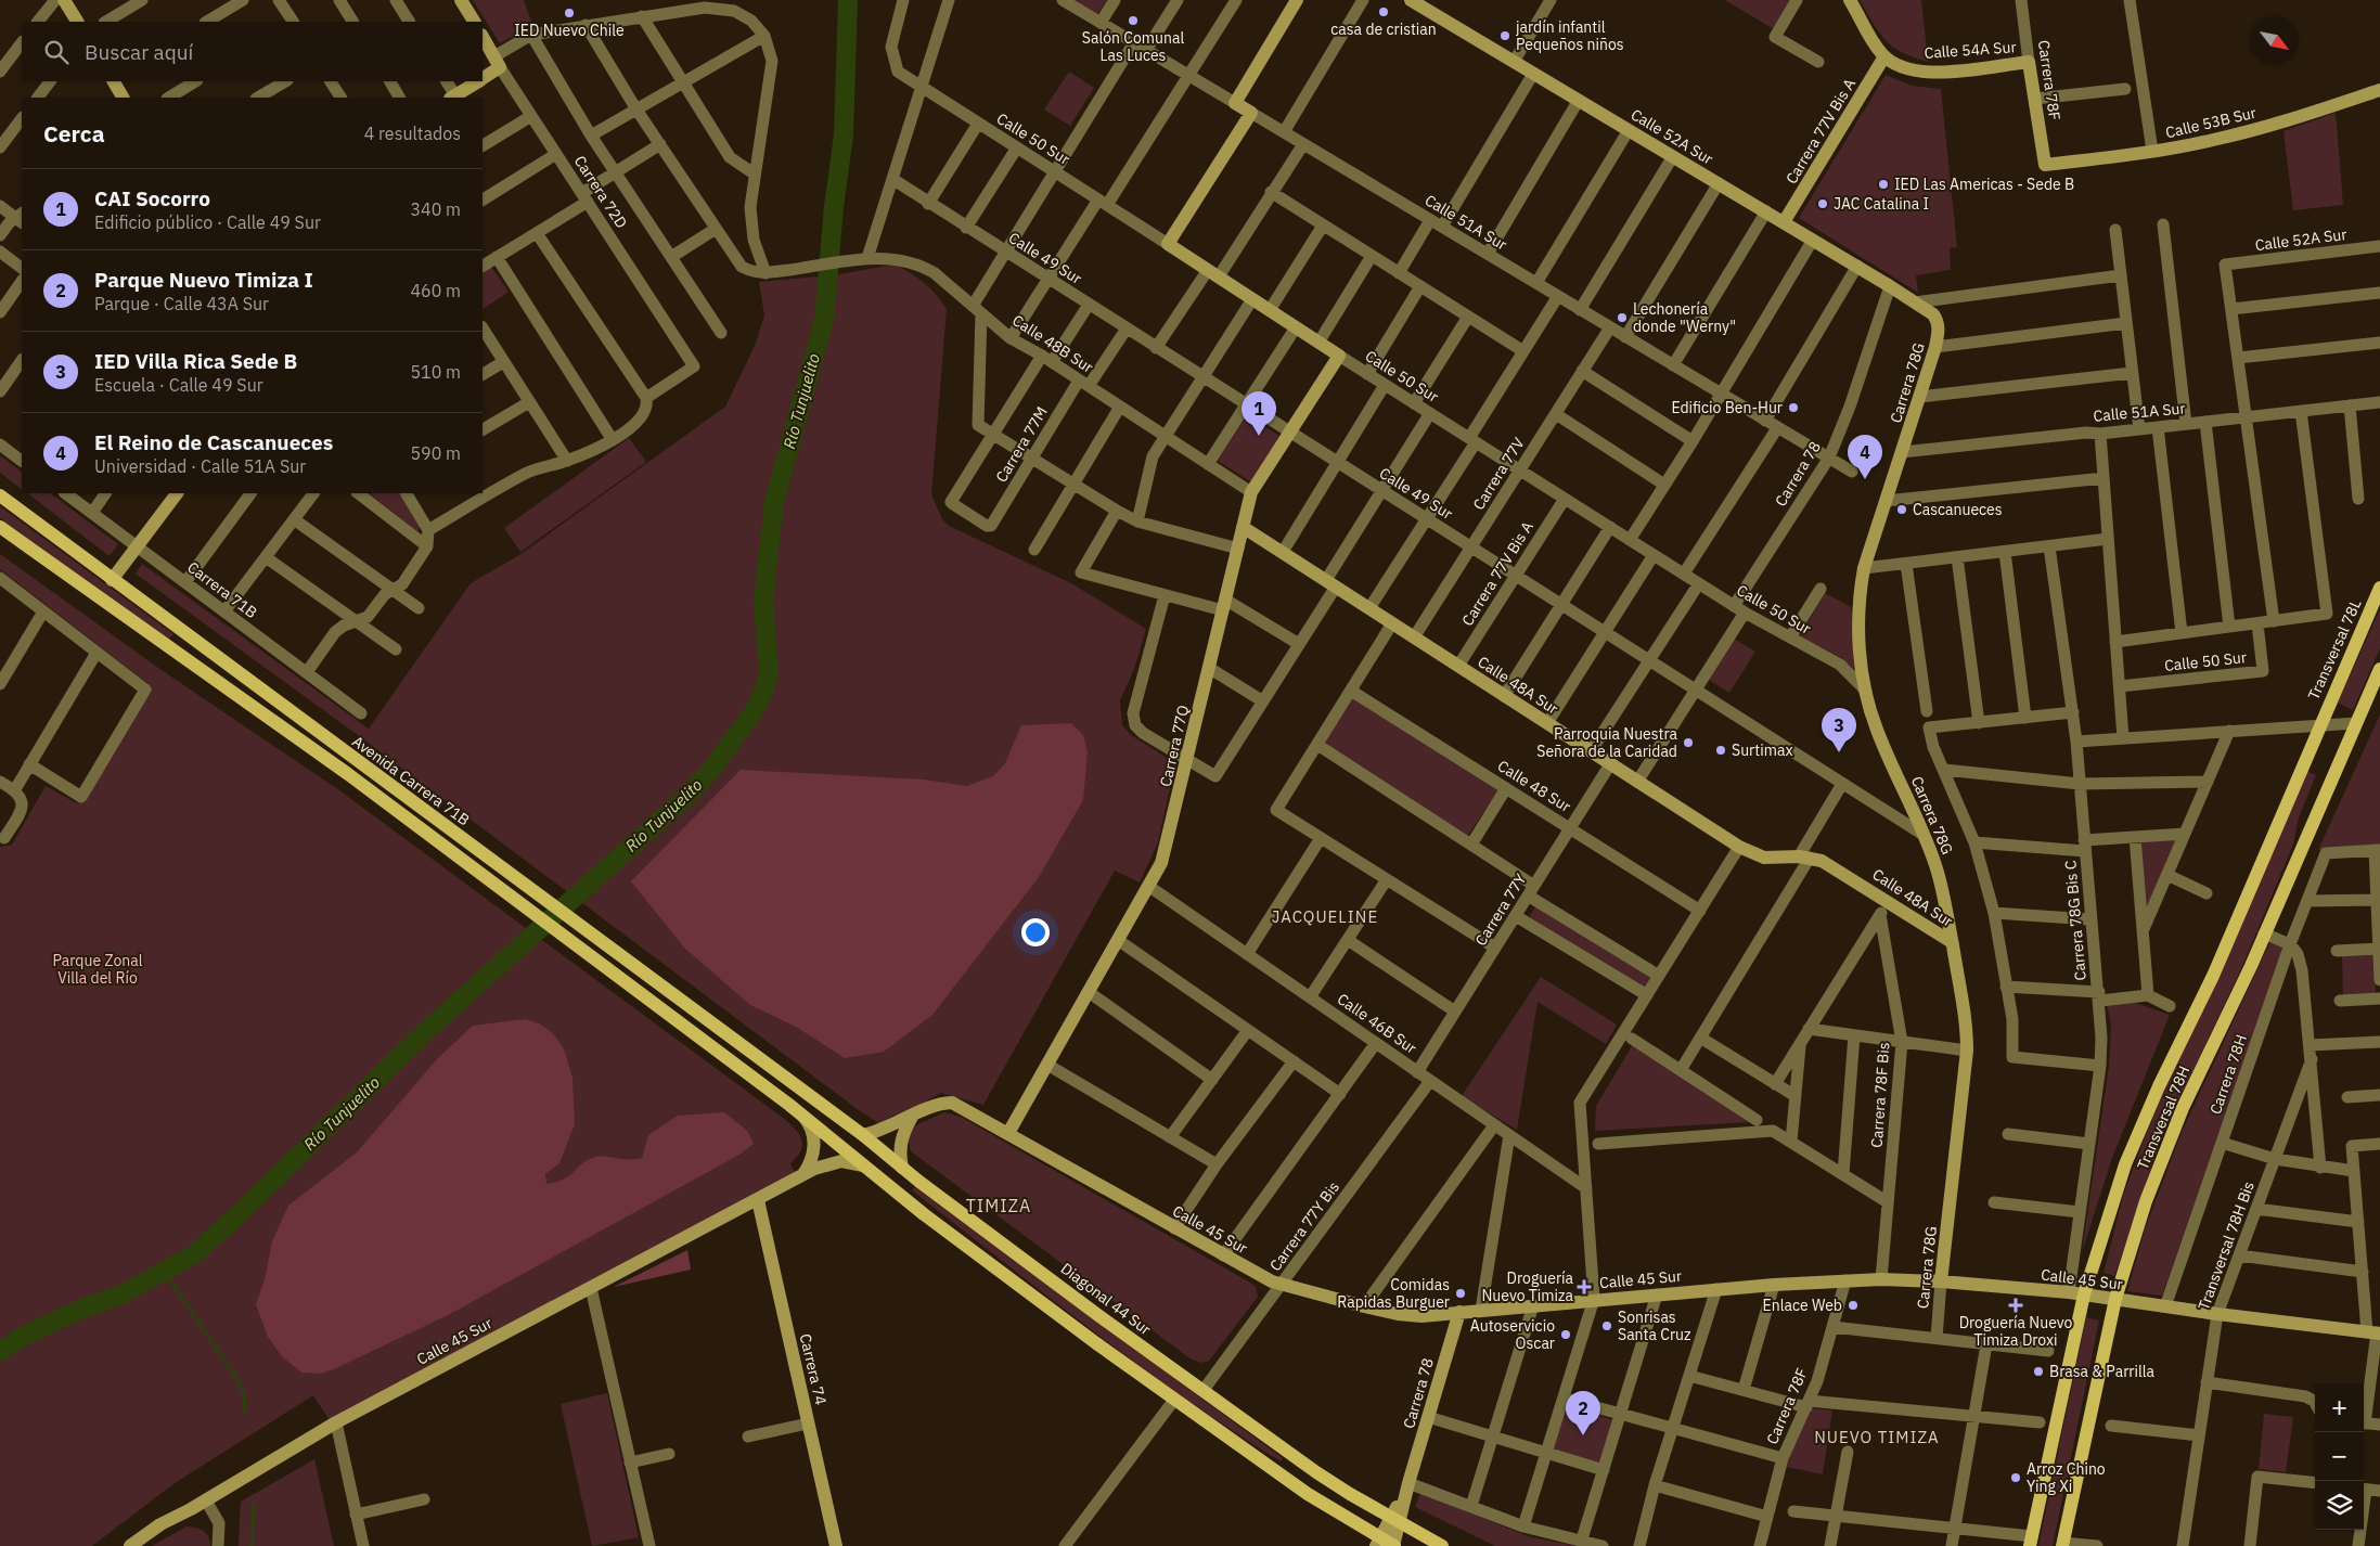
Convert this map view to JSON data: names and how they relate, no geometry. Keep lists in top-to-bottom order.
{
  "streets": {
    "main road": [
      "Transversal 78L",
      "Avenida Carrera 71B",
      "Transversal 78H",
      "Diagonal 44 Sur"
    ],
    "street": [
      "Calle 54A Sur",
      "Carrera 78F",
      "Calle 53B Sur",
      "Carrera 77V Bis A",
      "Calle 52A Sur",
      "Calle 50 Sur",
      "Carrera 72D",
      "Calle 51A Sur",
      "Calle 49 Sur",
      "Calle 48B Sur",
      "Carrera 78G",
      "Carrera 77M",
      "Carrera 77V",
      "Carrera 78",
      "Carrera 71B",
      "Calle 48A Sur",
      "Carrera 77Q",
      "Calle 48 Sur",
      "Carrera 77Y",
      "Carrera 78G Bis C",
      "Calle 46B Sur",
      "Carrera 78H",
      "Carrera 78F Bis",
      "Carrera 77Y Bis",
      "Calle 45 Sur",
      "Transversal 78H Bis",
      "Carrera 74"
    ]
  },
  "crossings": [
    ["Calle 54A Sur", "Carrera 78F"],
    ["Calle 54A Sur", "Carrera 77V Bis A"],
    ["Carrera 78F", "Calle 53B Sur"],
    ["Carrera 78F", "Calle 45 Sur"],
    ["Carrera 77V Bis A", "Calle 52A Sur"],
    ["Carrera 77V Bis A", "Calle 50 Sur"],
    ["Carrera 77V Bis A", "Calle 49 Sur"],
    ["Carrera 77V Bis A", "Calle 48A Sur"],
    ["Calle 52A Sur", "Carrera 78G"],
    ["Calle 52A Sur", "Carrera 78"],
    ["Calle 50 Sur", "Carrera 78G"],
    ["Calle 50 Sur", "Carrera 77V"],
    ["Calle 50 Sur", "Carrera 78"],
    ["Calle 50 Sur", "Carrera 77Q"],
    ["Calle 51A Sur", "Carrera 78G"],
    ["Calle 51A Sur", "Carrera 77V"],
    ["Calle 51A Sur", "Carrera 78"],
    ["Calle 49 Sur", "Carrera 78G"],
    ["Calle 49 Sur", "Carrera 77M"],
    ["Calle 49 Sur", "Carrera 77V"],
    ["Calle 49 Sur", "Carrera 78"],
    ["Calle 49 Sur", "Carrera 77Q"],
    ["Calle 48B Sur", "Carrera 77M"],
    ["Calle 48B Sur", "Carrera 77Q"],
    ["Carrera 78G", "Calle 48A Sur"],
    ["Carrera 78G", "Calle 45 Sur"],
    ["Carrera 77V", "Calle 48A Sur"],
    ["Carrera 78", "Calle 48A Sur"],
    ["Carrera 78", "Calle 45 Sur"],
    ["Carrera 78", "Diagonal 44 Sur"],
    ["Transversal 78L", "Transversal 78H"],
    ["Calle 48A Sur", "Carrera 77Q"],
    ["Calle 48A Sur", "Carrera 77Y"],
    ["Carrera 77Q", "Calle 46B Sur"],
    ["Carrera 77Q", "Calle 45 Sur"],
    ["Avenida Carrera 71B", "Diagonal 44 Sur"],
    ["Calle 48 Sur", "Carrera 77Y"],
    ["Carrera 77Y", "Calle 46B Sur"],
    ["Carrera 78G Bis C", "Calle 45 Sur"],
    ["Calle 46B Sur", "Carrera 77Y Bis"],
    ["Carrera 78H", "Calle 45 Sur"],
    ["Carrera 78F Bis", "Calle 45 Sur"],
    ["Transversal 78H", "Calle 45 Sur"],
    ["Carrera 77Y Bis", "Calle 45 Sur"],
    ["Carrera 77Y Bis", "Diagonal 44 Sur"],
    ["Calle 45 Sur", "Transversal 78H Bis"],
    ["Calle 45 Sur", "Carrera 74"]
  ],
  "districts": ["JACQUELINE", "TIMIZA", "NUEVO TIMIZA"],
  "water": ["Río Tunjuelito"],
  "parks": ["Parque Zonal Villa del Río"],
  "places": {
    "other": [
      "casa de cristian",
      "IED Nuevo Chile",
      "Salón Comunal Las Luces",
      "jardín infantil Pequeños niños",
      "IED Las Americas - Sede B",
      "JAC Catalina I",
      "Lechonería donde \"Werny\"",
      "Edificio Ben-Hur",
      "Cascanueces",
      "Parroquia Nuestra Señora de la Caridad",
      "Surtimax",
      "Comidas Rapidas Burguer",
      "Enlace Web",
      "Sonrisas Santa Cruz",
      "Autoservicio Oscar",
      "Brasa & Parrilla",
      "Arroz Chino Ying Xi"
    ],
    "health": ["Droguería Nuevo Timiza", "Droguería Nuevo Timiza Droxi"]
  },
  "north": "bottom right",
  "page": {
    "search": "Buscar aquí",
    "heading": ["Cerca", "4 resultados"],
    "list": [
      {
        "mark": "1",
        "name": "CAI Socorro",
        "note": "Edificio público · Calle 49 Sur",
        "value": "340 m"
      },
      {
        "mark": "2",
        "name": "Parque Nuevo Timiza I",
        "note": "Parque · Calle 43A Sur",
        "value": "460 m"
      },
      {
        "mark": "3",
        "name": "IED Villa Rica Sede B",
        "note": "Escuela · Calle 49 Sur",
        "value": "510 m"
      },
      {
        "mark": "4",
        "name": "El Reino de Cascanueces",
        "note": "Universidad · Calle 51A Sur",
        "value": "590 m"
      }
    ],
    "pins": [
      "1",
      "4",
      "3",
      "2"
    ],
    "map_buttons": ["+", "−"]
  }
}
